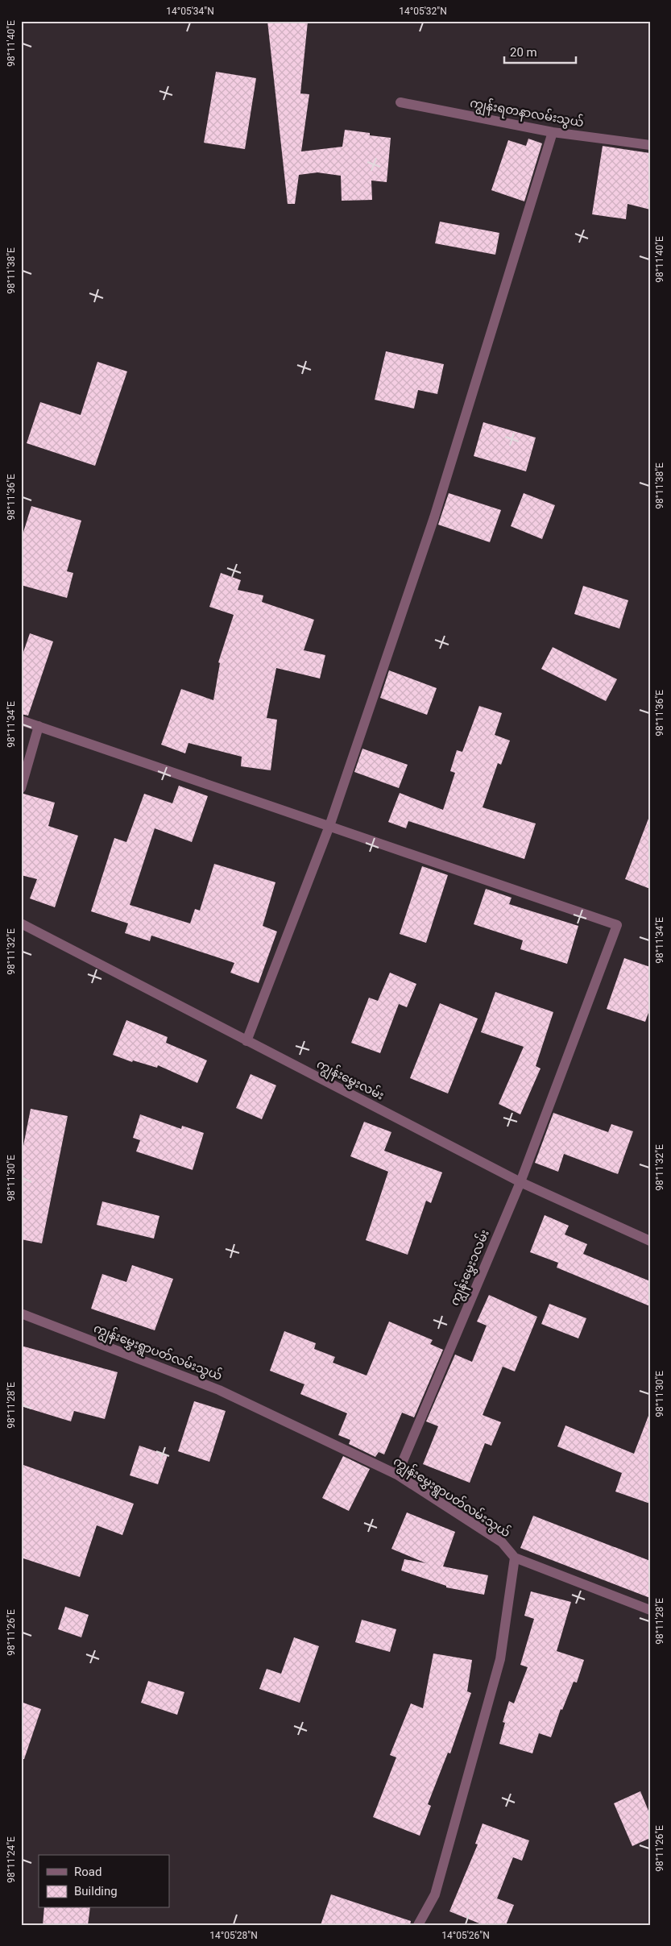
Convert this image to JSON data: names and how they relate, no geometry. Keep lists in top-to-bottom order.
{
  "streets": {
    "street": [
      "ကျွန်းရတနာလမ်းသွယ်",
      "ကျွန်းမွှေးလမ်း",
      "ကျွန်းမွှေး၁လမ်း",
      "ကျွန်းမွှေးရွာပတ်လမ်းသွယ်"
    ]
  },
  "crossings": [
    ["ကျွန်းမွှေးလမ်း", "ကျွန်းမွှေး၁လမ်း"],
    ["ကျွန်းမွှေး၁လမ်း", "ကျွန်းမွှေးရွာပတ်လမ်းသွယ်"]
  ],
  "legend": ["Road", "Building"],
  "scale_bar": "20 m",
  "coordinates": [
    "14°05'34\"N",
    "14°05'32\"N",
    "98°11'40\"E",
    "98°11'38\"E",
    "98°11'36\"E",
    "98°11'34\"E",
    "98°11'32\"E",
    "98°11'30\"E",
    "98°11'28\"E",
    "98°11'26\"E",
    "98°11'24\"E",
    "14°05'28\"N",
    "14°05'26\"N"
  ]
}
